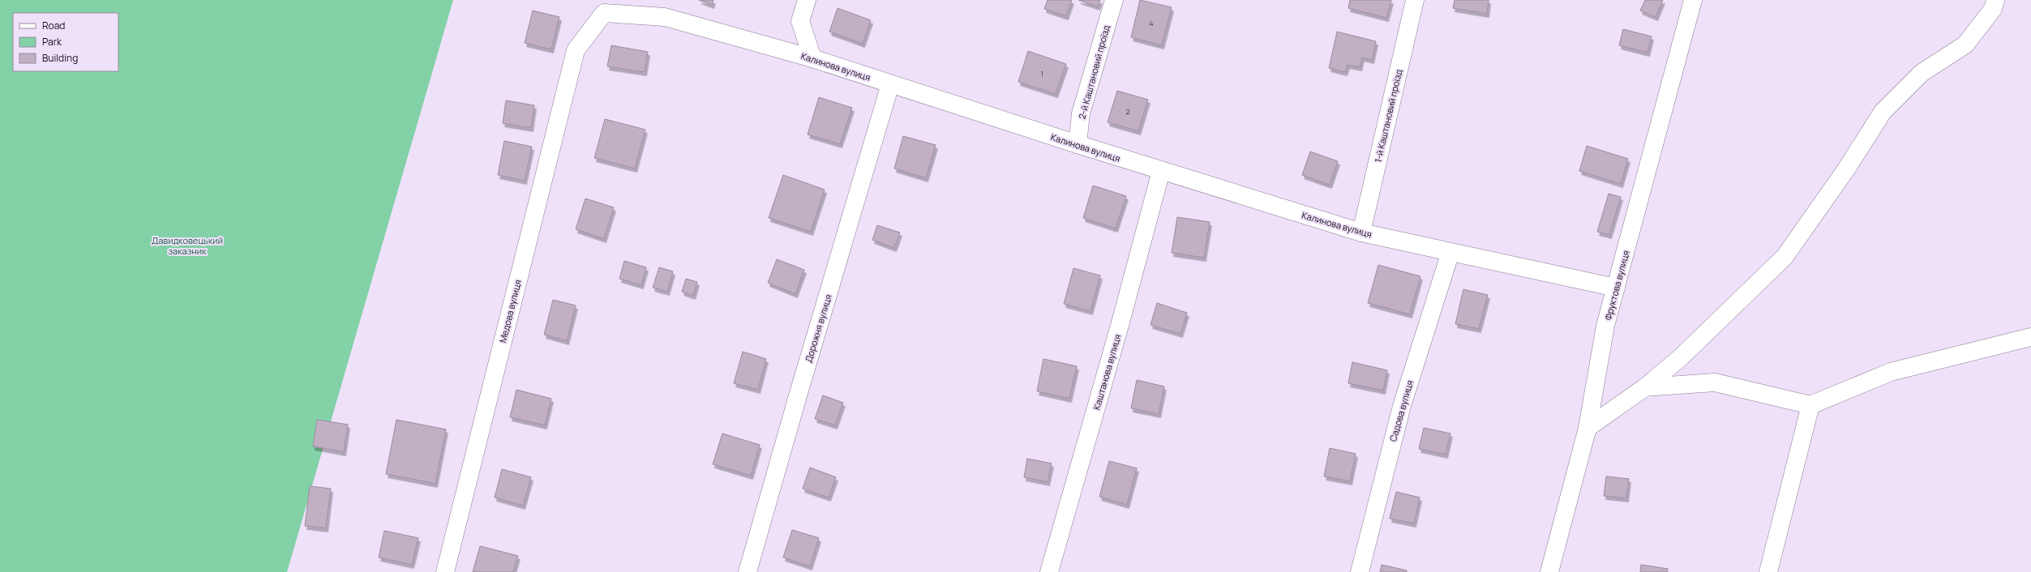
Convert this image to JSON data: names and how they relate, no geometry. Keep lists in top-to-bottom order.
{
  "streets": {
    "street": [
      "Калинова вулиця",
      "2-й Каштановий проїзд",
      "1-й Каштановий проїзд",
      "Фруктова вулиця",
      "Медова вулиця",
      "Дорожня вулиця",
      "Каштанова вулиця",
      "Садова вулиця"
    ]
  },
  "crossings": [
    ["Калинова вулиця", "2-й Каштановий проїзд"],
    ["Калинова вулиця", "1-й Каштановий проїзд"],
    ["Калинова вулиця", "Фруктова вулиця"],
    ["Калинова вулиця", "Медова вулиця"],
    ["Калинова вулиця", "Дорожня вулиця"],
    ["Калинова вулиця", "Каштанова вулиця"],
    ["Калинова вулиця", "Садова вулиця"]
  ],
  "parks": ["Давидковецький заказник"],
  "house_numbers": ["4", "1", "2"],
  "legend": ["Road", "Park", "Building"]
}
